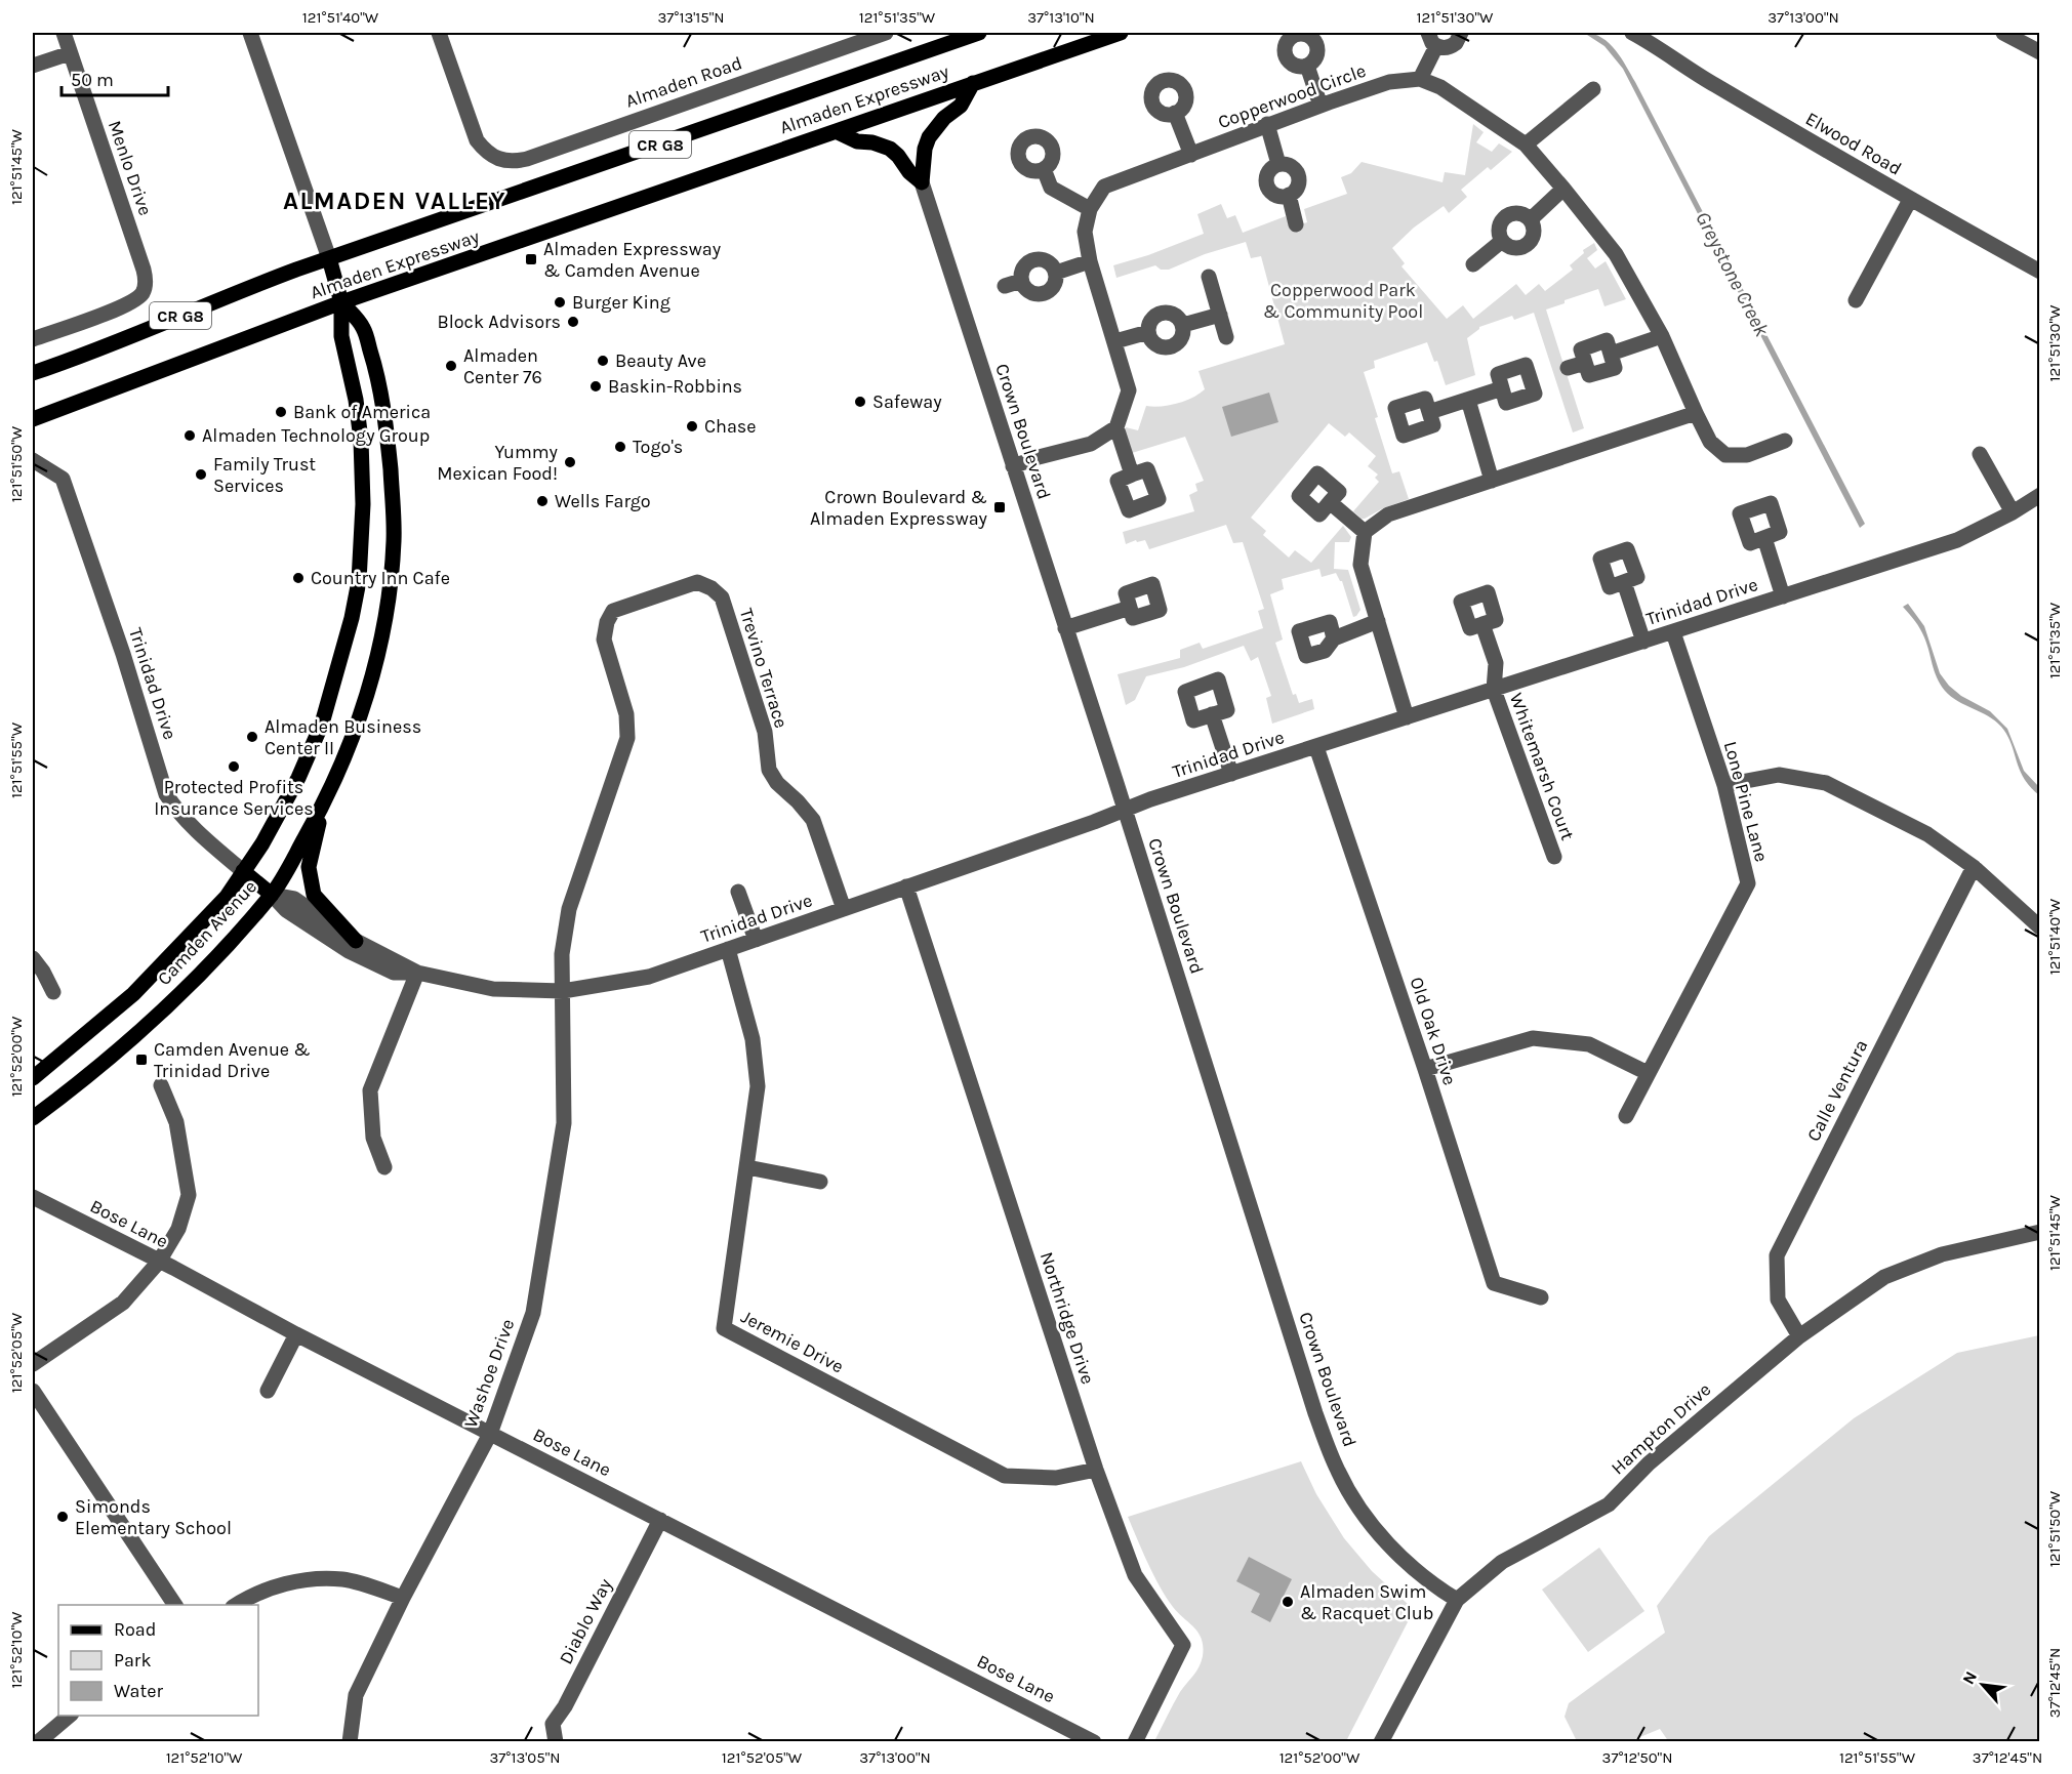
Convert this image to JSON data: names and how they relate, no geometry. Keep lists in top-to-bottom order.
{
  "streets": {
    "main road": [
      "Almaden Expressway",
      "CR G8",
      "Trinidad Drive",
      "Camden Avenue"
    ],
    "street": [
      "Almaden Road",
      "Copperwood Circle",
      "Elwood Road",
      "Menlo Drive",
      "Crown Boulevard",
      "Trevino Terrace",
      "Whitemarsh Court",
      "Lone Pine Lane",
      "Old Oak Drive",
      "Calle Ventura",
      "Bose Lane",
      "Northridge Drive",
      "Jeremie Drive",
      "Washoe Drive",
      "Hampton Drive",
      "Diablo Way"
    ]
  },
  "crossings": [
    ["Almaden Expressway", "Camden Avenue"],
    ["Crown Boulevard", "Trinidad Drive"],
    ["Crown Boulevard", "Hampton Drive"],
    ["Trinidad Drive", "Trevino Terrace"],
    ["Trinidad Drive", "Whitemarsh Court"],
    ["Trinidad Drive", "Lone Pine Lane"],
    ["Trinidad Drive", "Camden Avenue"],
    ["Trinidad Drive", "Old Oak Drive"],
    ["Trinidad Drive", "Northridge Drive"],
    ["Trinidad Drive", "Jeremie Drive"],
    ["Trinidad Drive", "Washoe Drive"],
    ["Trevino Terrace", "Washoe Drive"],
    ["Calle Ventura", "Hampton Drive"],
    ["Bose Lane", "Washoe Drive"],
    ["Bose Lane", "Diablo Way"],
    ["Northridge Drive", "Jeremie Drive"]
  ],
  "districts": ["ALMADEN VALLEY"],
  "water": ["Greystone Creek"],
  "parks": ["Copperwood Park & Community Pool"],
  "places": {
    "transit": ["Almaden Expressway & Camden Avenue", "Crown Boulevard & Almaden Expressway", "Camden Avenue & Trinidad Drive"],
    "other": [
      "Burger King",
      "Block Advisors",
      "Beauty Ave",
      "Almaden Center 76",
      "Baskin-Robbins",
      "Safeway",
      "Bank of America",
      "Chase",
      "Almaden Technology Group",
      "Togo's",
      "Yummy Mexican Food!",
      "Family Trust Services",
      "Wells Fargo",
      "Country Inn Cafe",
      "Almaden Business Center II",
      "Protected Profits Insurance Services",
      "Simonds Elementary School",
      "Almaden Swim & Racquet Club"
    ]
  },
  "legend": ["Road", "Park", "Water"],
  "scale_bar": "50 m",
  "north": "top left",
  "coordinates": [
    "121°51'40\"W",
    "37°13'15\"N",
    "121°51'35\"W",
    "37°13'10\"N",
    "121°51'30\"W",
    "37°13'00\"N",
    "121°51'45\"W",
    "121°51'50\"W",
    "121°51'55\"W",
    "121°52'00\"W",
    "121°52'05\"W",
    "121°52'10\"W",
    "37°12'45\"N",
    "37°13'05\"N",
    "37°12'50\"N"
  ]
}
